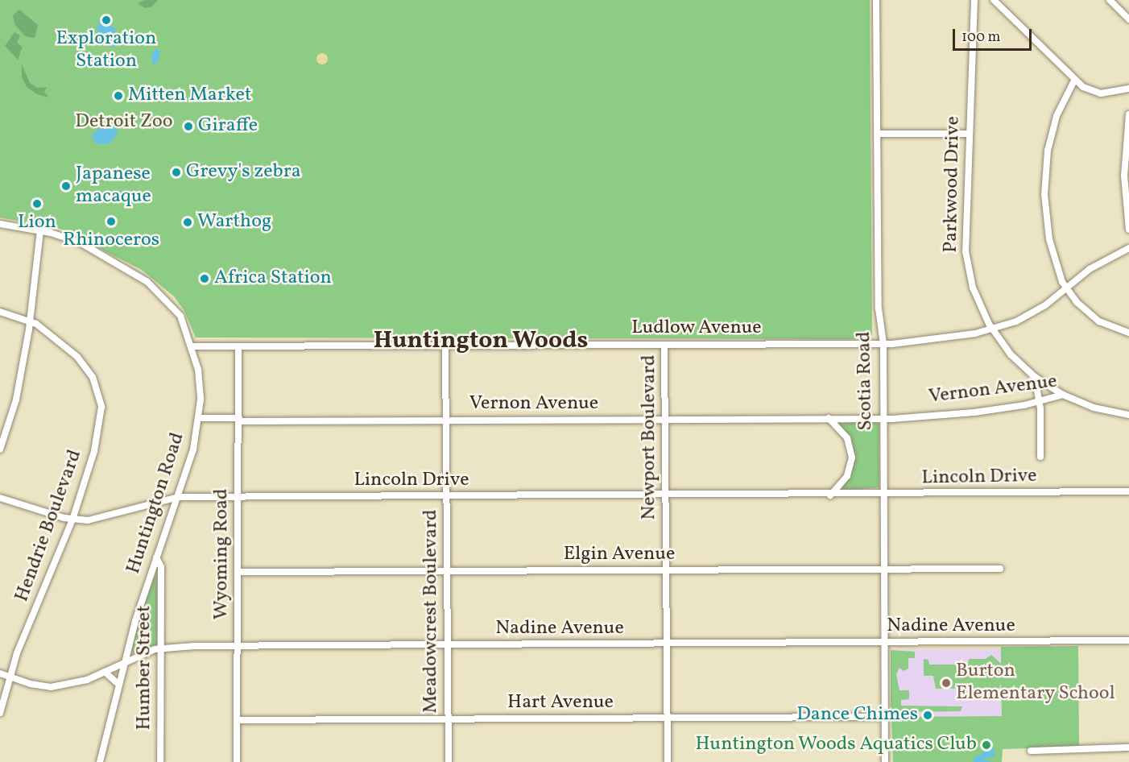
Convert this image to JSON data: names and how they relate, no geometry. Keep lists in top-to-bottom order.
{
  "streets": {
    "street": [
      "Parkwood Drive",
      "Ludlow Avenue",
      "Scotia Road",
      "Vernon Avenue",
      "Newport Boulevard",
      "Lincoln Drive",
      "Huntington Road",
      "Hendrie Boulevard",
      "Wyoming Road",
      "Elgin Avenue",
      "Meadowcrest Boulevard",
      "Nadine Avenue",
      "Humber Street",
      "Hart Avenue"
    ]
  },
  "crossings": [
    ["Parkwood Drive", "Ludlow Avenue"],
    ["Parkwood Drive", "Vernon Avenue"],
    ["Ludlow Avenue", "Scotia Road"],
    ["Ludlow Avenue", "Newport Boulevard"],
    ["Ludlow Avenue", "Huntington Road"],
    ["Ludlow Avenue", "Wyoming Road"],
    ["Ludlow Avenue", "Meadowcrest Boulevard"],
    ["Scotia Road", "Vernon Avenue"],
    ["Scotia Road", "Lincoln Drive"],
    ["Scotia Road", "Elgin Avenue"],
    ["Scotia Road", "Nadine Avenue"],
    ["Scotia Road", "Hart Avenue"],
    ["Vernon Avenue", "Newport Boulevard"],
    ["Vernon Avenue", "Huntington Road"],
    ["Vernon Avenue", "Wyoming Road"],
    ["Vernon Avenue", "Meadowcrest Boulevard"],
    ["Newport Boulevard", "Lincoln Drive"],
    ["Newport Boulevard", "Elgin Avenue"],
    ["Newport Boulevard", "Nadine Avenue"],
    ["Newport Boulevard", "Hart Avenue"],
    ["Lincoln Drive", "Huntington Road"],
    ["Lincoln Drive", "Hendrie Boulevard"],
    ["Lincoln Drive", "Wyoming Road"],
    ["Lincoln Drive", "Meadowcrest Boulevard"],
    ["Huntington Road", "Nadine Avenue"],
    ["Huntington Road", "Humber Street"],
    ["Hendrie Boulevard", "Nadine Avenue"],
    ["Wyoming Road", "Elgin Avenue"],
    ["Wyoming Road", "Nadine Avenue"],
    ["Wyoming Road", "Hart Avenue"],
    ["Elgin Avenue", "Meadowcrest Boulevard"],
    ["Meadowcrest Boulevard", "Nadine Avenue"],
    ["Meadowcrest Boulevard", "Hart Avenue"],
    ["Nadine Avenue", "Humber Street"]
  ],
  "districts": ["Huntington Woods"],
  "parks": ["Detroit Zoo"],
  "places": [
    "Exploration Station",
    "Mitten Market",
    "Giraffe",
    "Grevy's zebra",
    "Japanese macaque",
    "Lion",
    "Rhinoceros",
    "Warthog",
    "Africa Station",
    "Burton Elementary School",
    "Dance Chimes",
    "Huntington Woods Aquatics Club"
  ],
  "scale_bar": "100 m"
}
